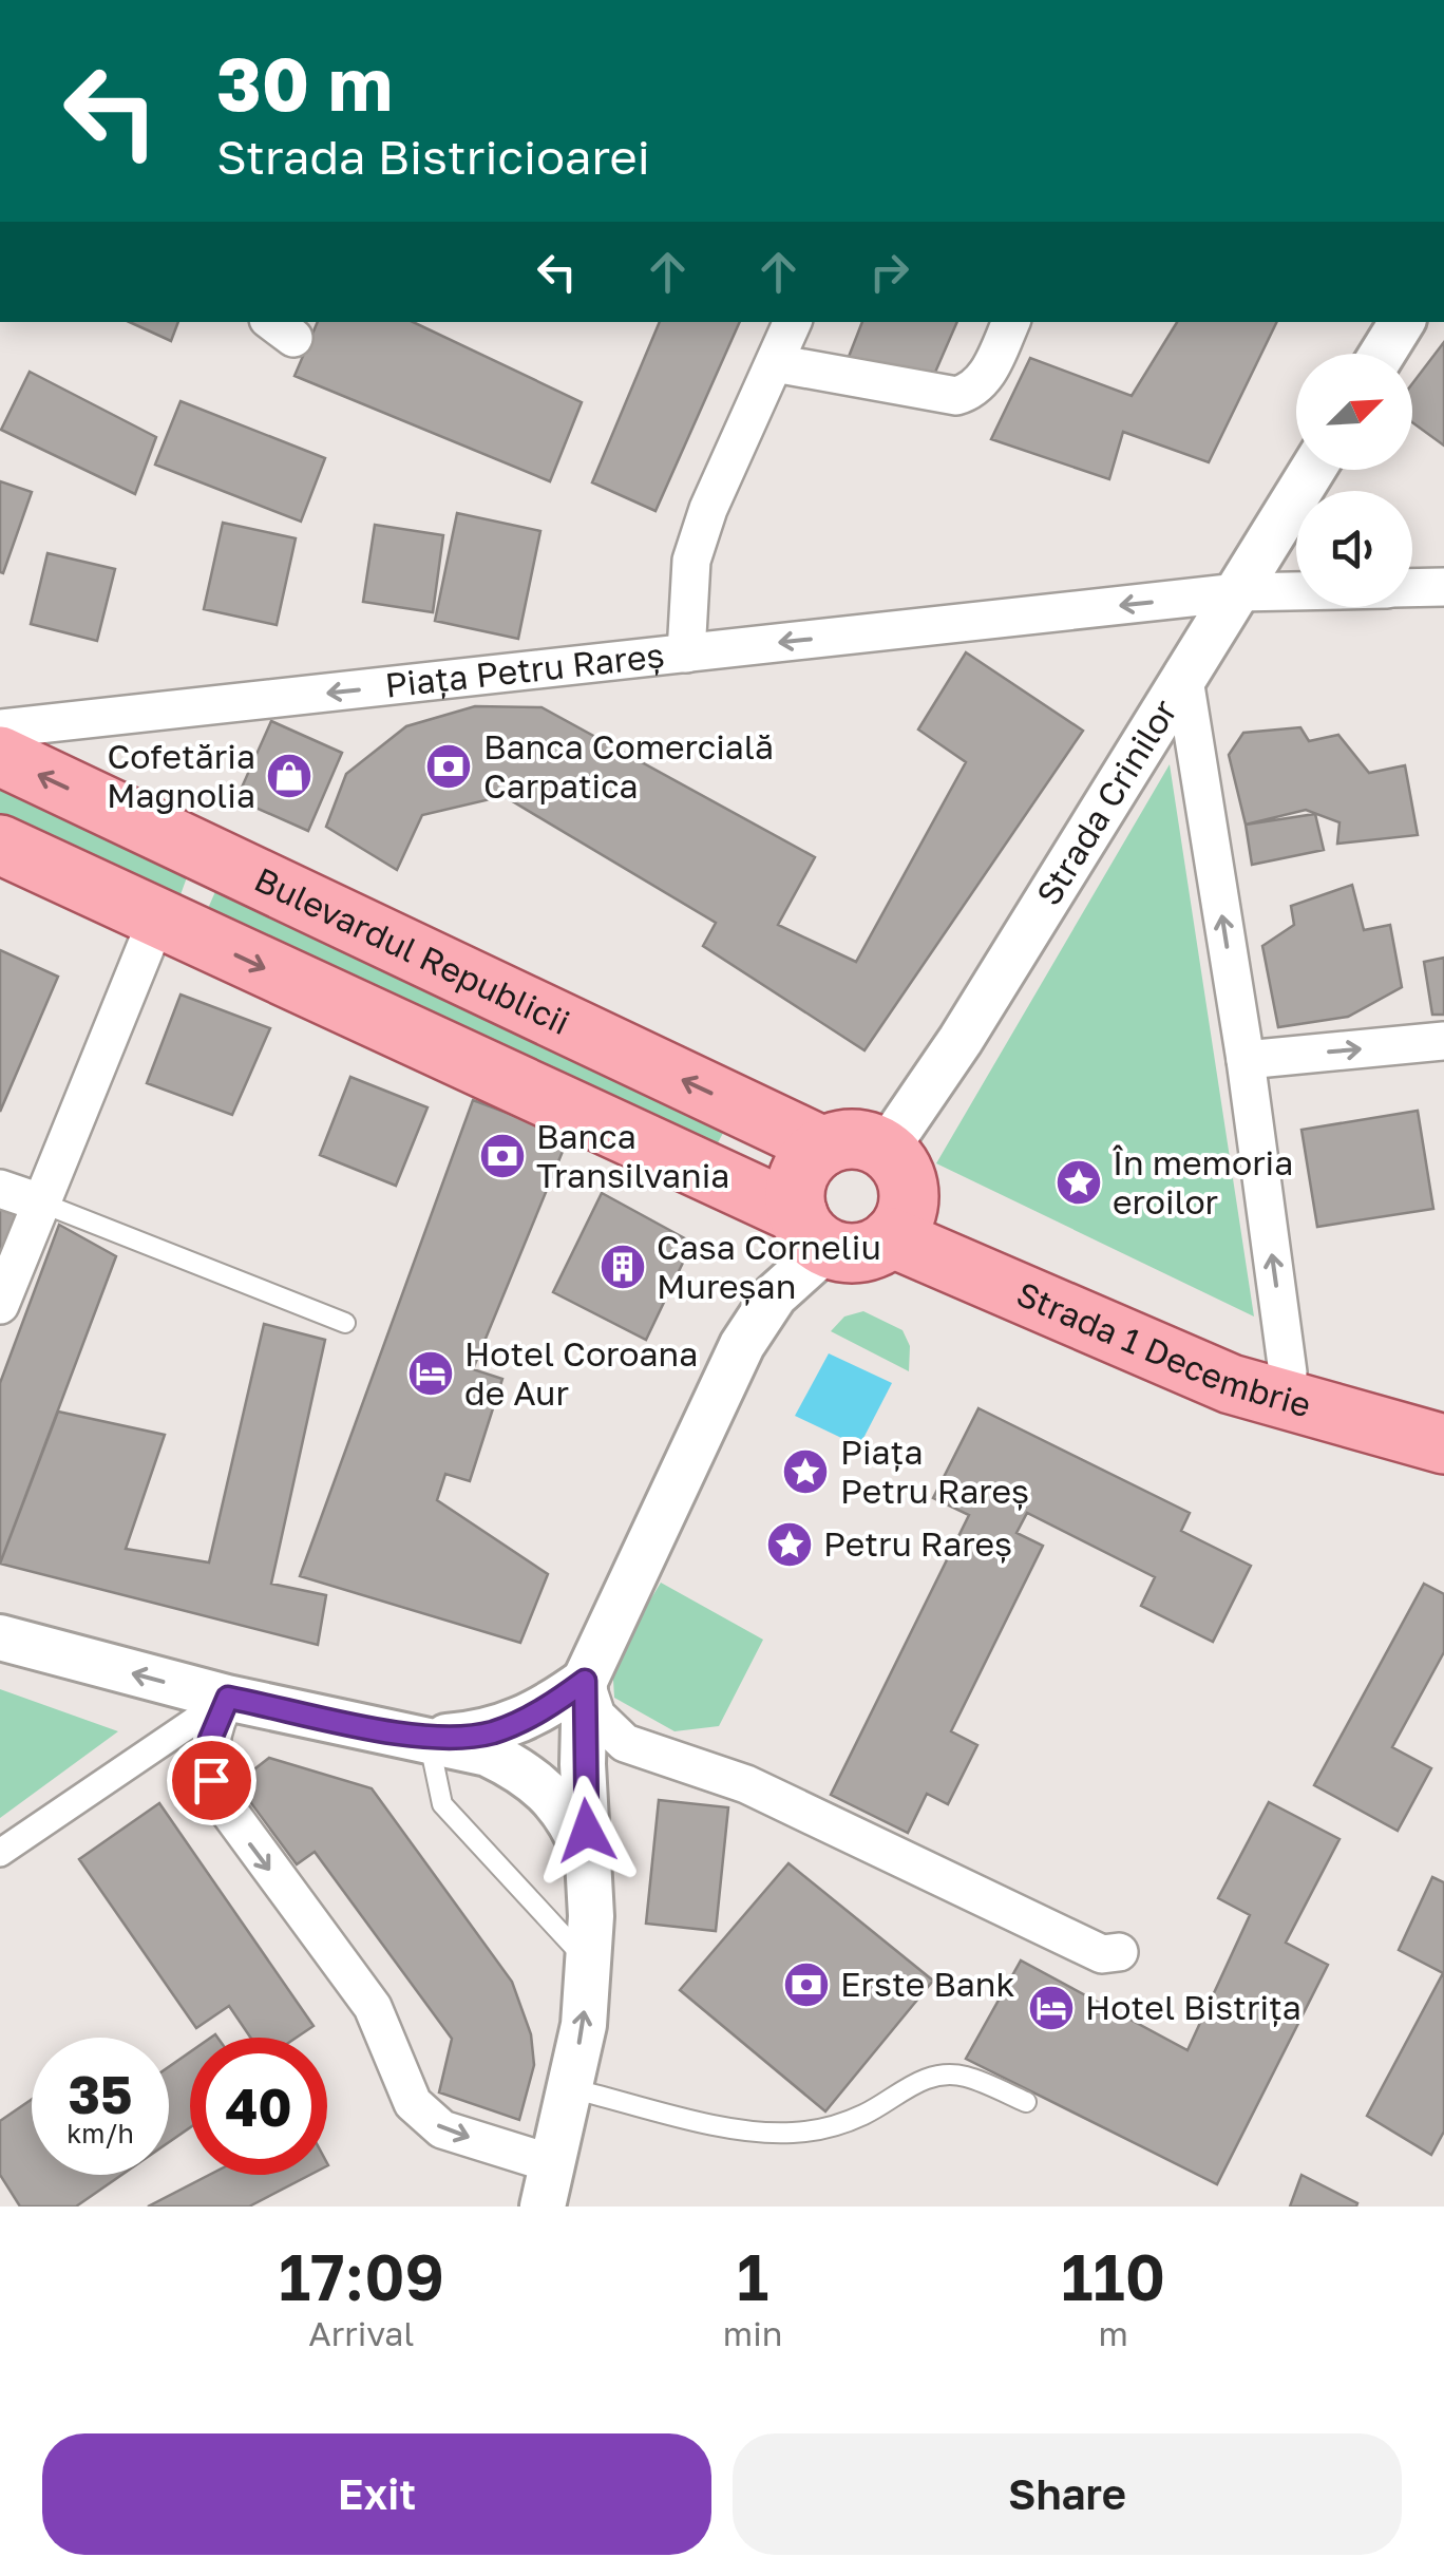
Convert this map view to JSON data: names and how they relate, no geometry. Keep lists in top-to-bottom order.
{
  "streets": {
    "main road": ["Bulevardul Republicii", "Strada 1 Decembrie"],
    "street": ["Piața Petru Rareș", "Strada Crinilor"]
  },
  "crossings": [
    ["Piața Petru Rareș", "Strada Crinilor"],
    ["Strada Crinilor", "Bulevardul Republicii"],
    ["Strada Crinilor", "Strada 1 Decembrie"],
    ["Bulevardul Republicii", "Strada 1 Decembrie"]
  ],
  "one_way": ["Piața Petru Rareș"],
  "places": {
    "bank": ["Banca Comercială Carpatica", "Banca Transilvania", "Erste Bank"],
    "shop": ["Cofetăria Magnolia"],
    "place": ["În memoria eroilor", "Piața Petru Rareș", "Petru Rareș"],
    "building": ["Casa Corneliu Mureșan"],
    "hotel": ["Hotel Coroana de Aur", "Hotel Bistrița"]
  },
  "north": "top right",
  "page": {
    "turn": ["30 m", "Strada Bistricioarei"],
    "speed": "35 km/h",
    "limit": "40",
    "eta": [
      "17:09",
      "Arrival",
      "1",
      "min",
      "110",
      "m"
    ],
    "buttons": ["Exit", "Share"]
  }
}
